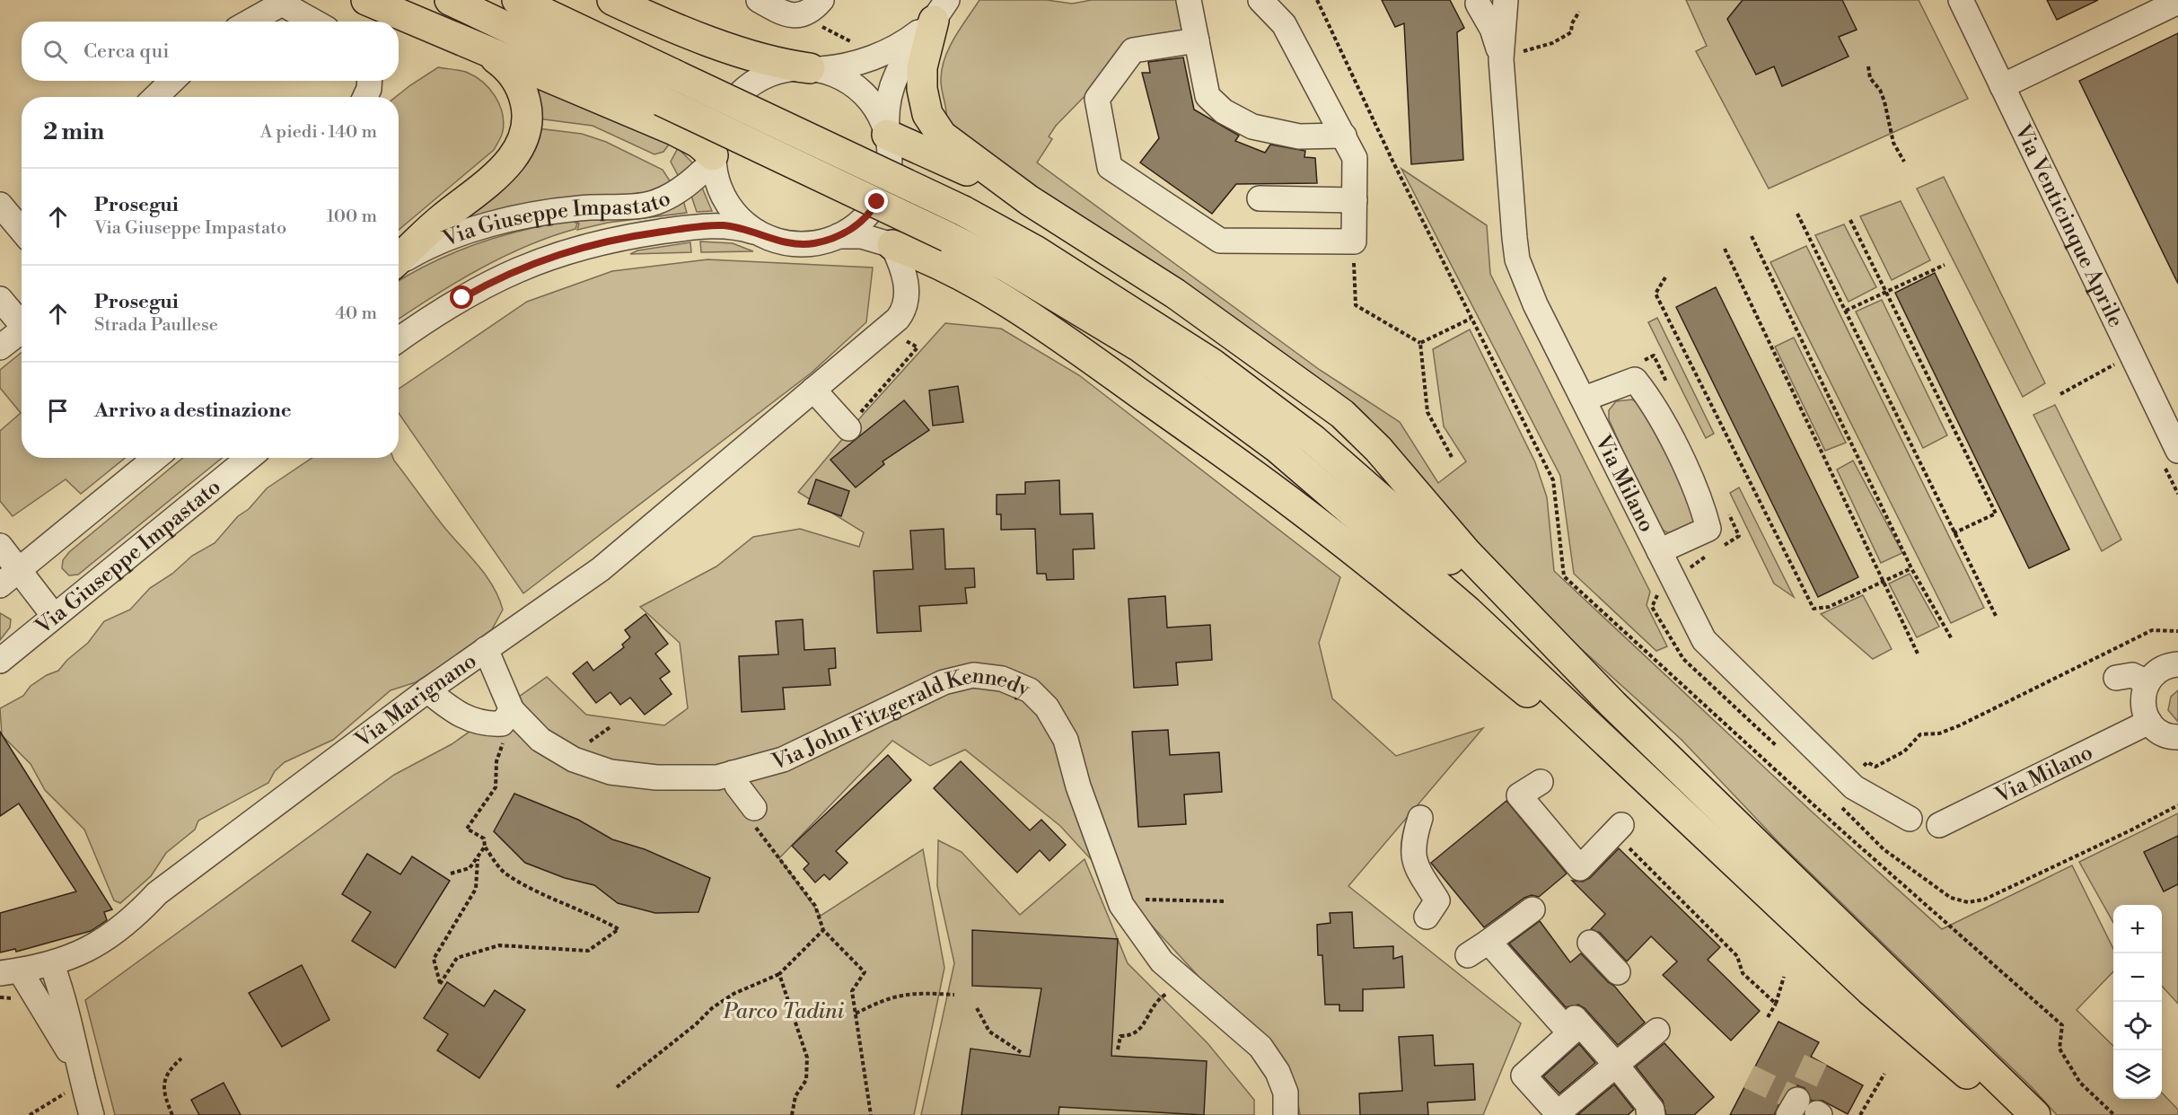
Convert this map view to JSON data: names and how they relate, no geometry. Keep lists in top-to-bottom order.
{
  "streets": {
    "street": [
      "Via Giuseppe Impastato",
      "Via Venticinque Aprile",
      "Via Milano",
      "Via Marignano",
      "Via John Fitzgerald Kennedy"
    ]
  },
  "crossings": [
    ["Via Marignano", "Via John Fitzgerald Kennedy"]
  ],
  "parks": ["Parco Tadini"],
  "page": {
    "search": "Cerca qui",
    "heading": ["2 min", "A piedi · 140 m"],
    "list": [
      ["Prosegui", "Via Giuseppe Impastato", "100 m"],
      ["Prosegui", "Strada Paullese", "40 m"],
      "Arrivo a destinazione"
    ],
    "map_buttons": ["+", "−"]
  }
}
